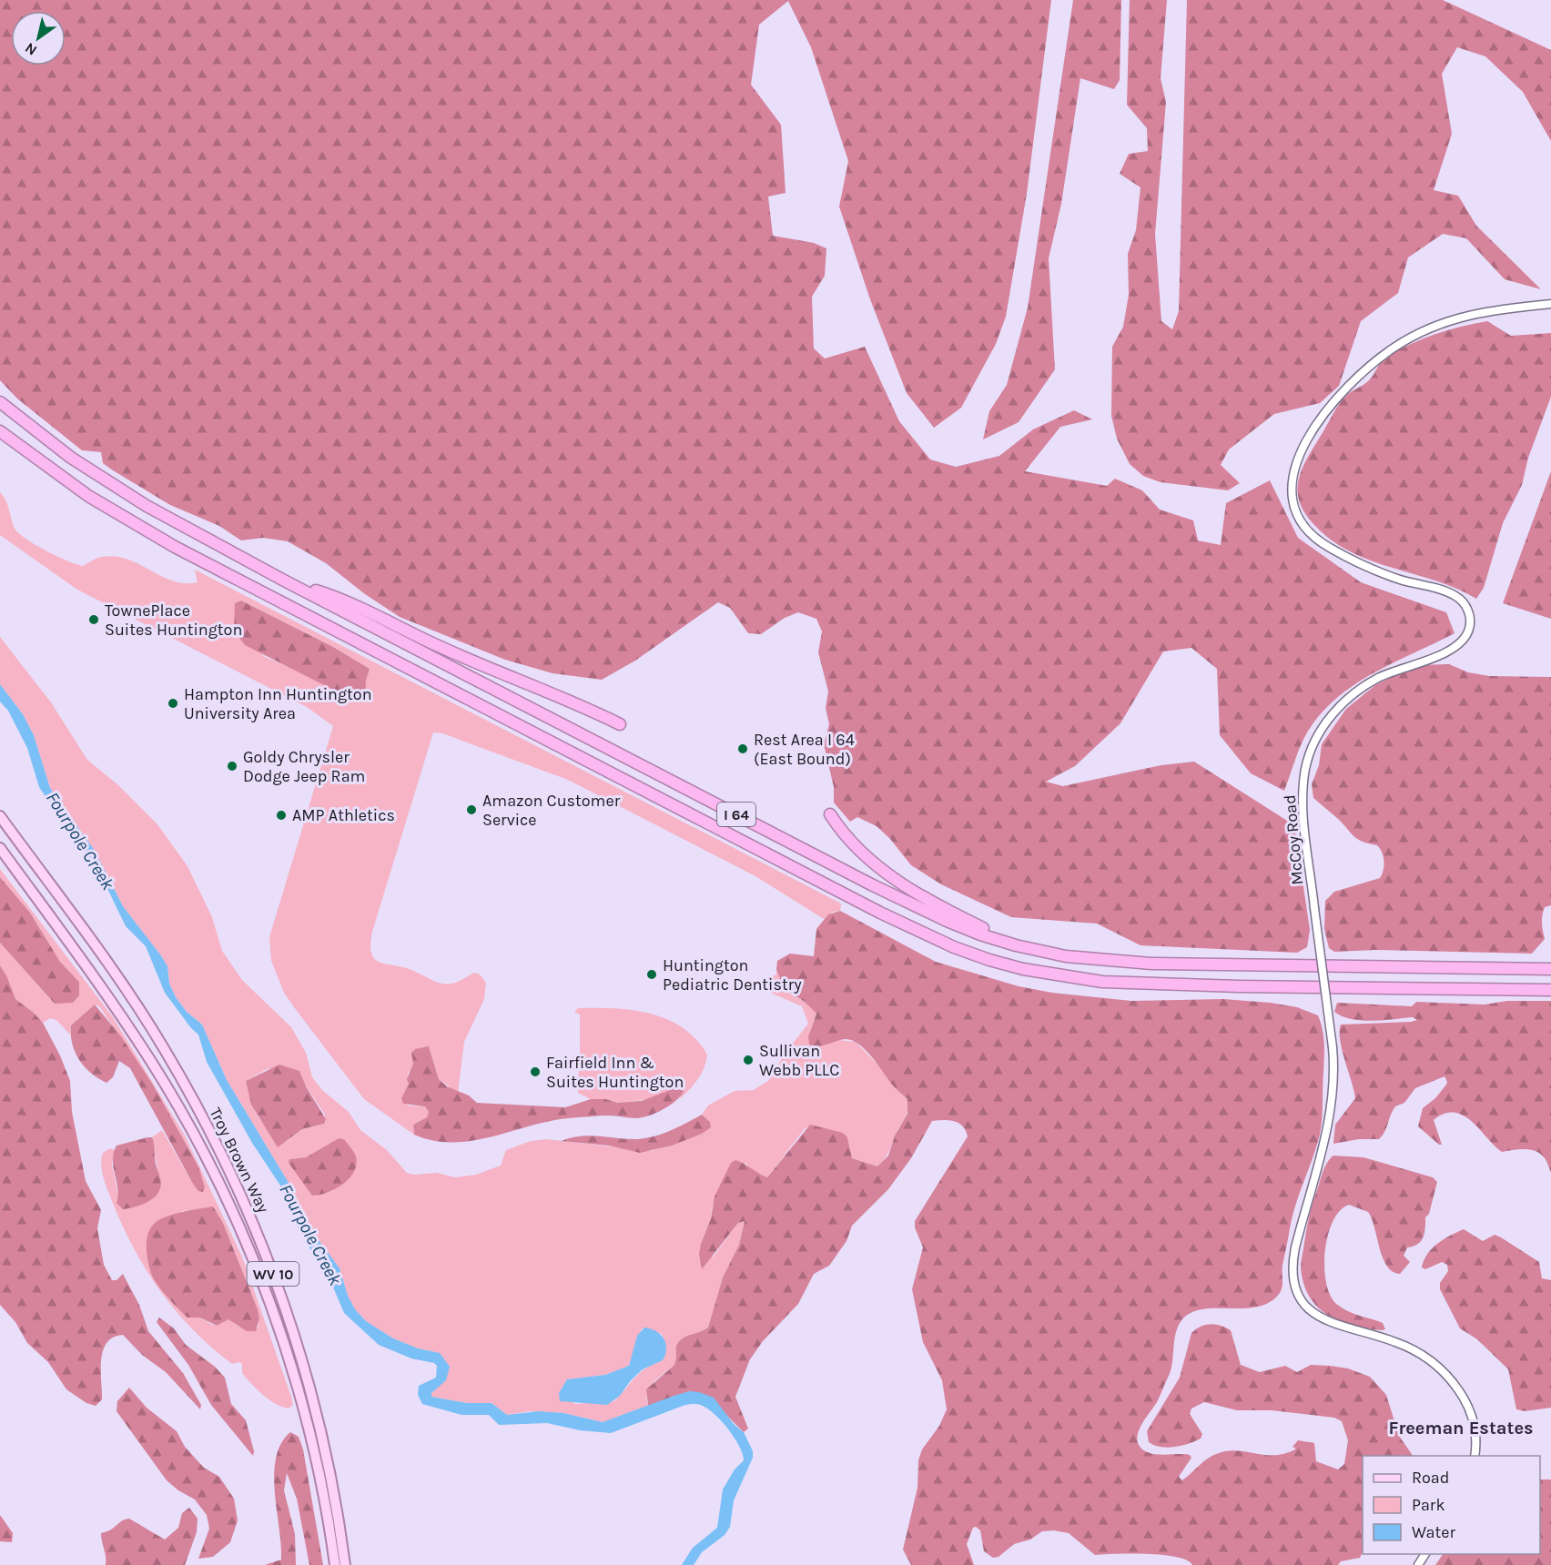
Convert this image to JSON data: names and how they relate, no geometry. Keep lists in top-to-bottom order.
{
  "streets": {
    "highway": ["I 64"],
    "main road": ["Troy Brown Way", "WV 10"],
    "street": ["McCoy Road"]
  },
  "districts": ["Freeman Estates"],
  "water": ["Fourpole Creek"],
  "places": [
    "TownePlace Suites Huntington",
    "Hampton Inn Huntington University Area",
    "Rest Area I 64 (East Bound)",
    "Goldy Chrysler Dodge Jeep Ram",
    "Amazon Customer Service",
    "AMP Athletics",
    "Huntington Pediatric Dentistry",
    "Sullivan Webb PLLC",
    "Fairfield Inn & Suites Huntington"
  ],
  "legend": ["Road", "Park", "Water"],
  "north": "bottom left"
}
